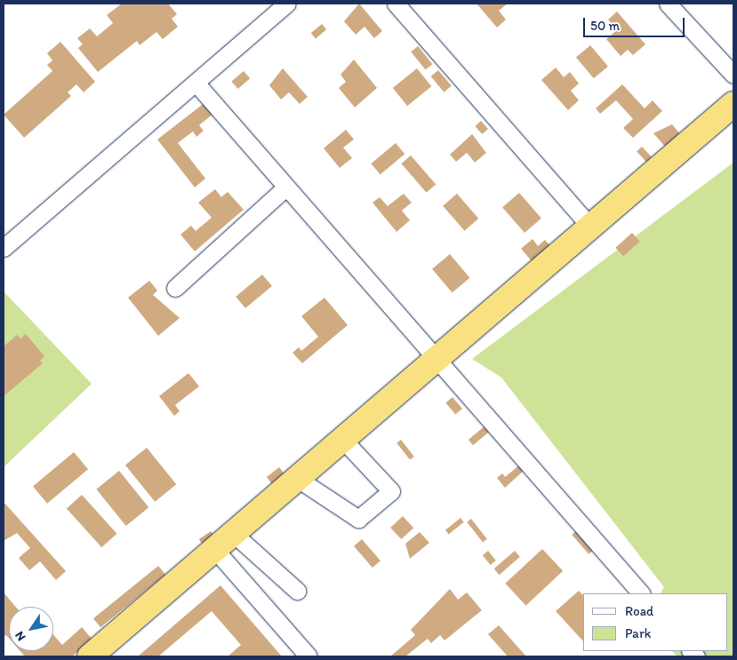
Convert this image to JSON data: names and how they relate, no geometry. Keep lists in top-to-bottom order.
{
  "legend": ["Road", "Park"],
  "scale_bar": "50 m",
  "north": "bottom left"
}
